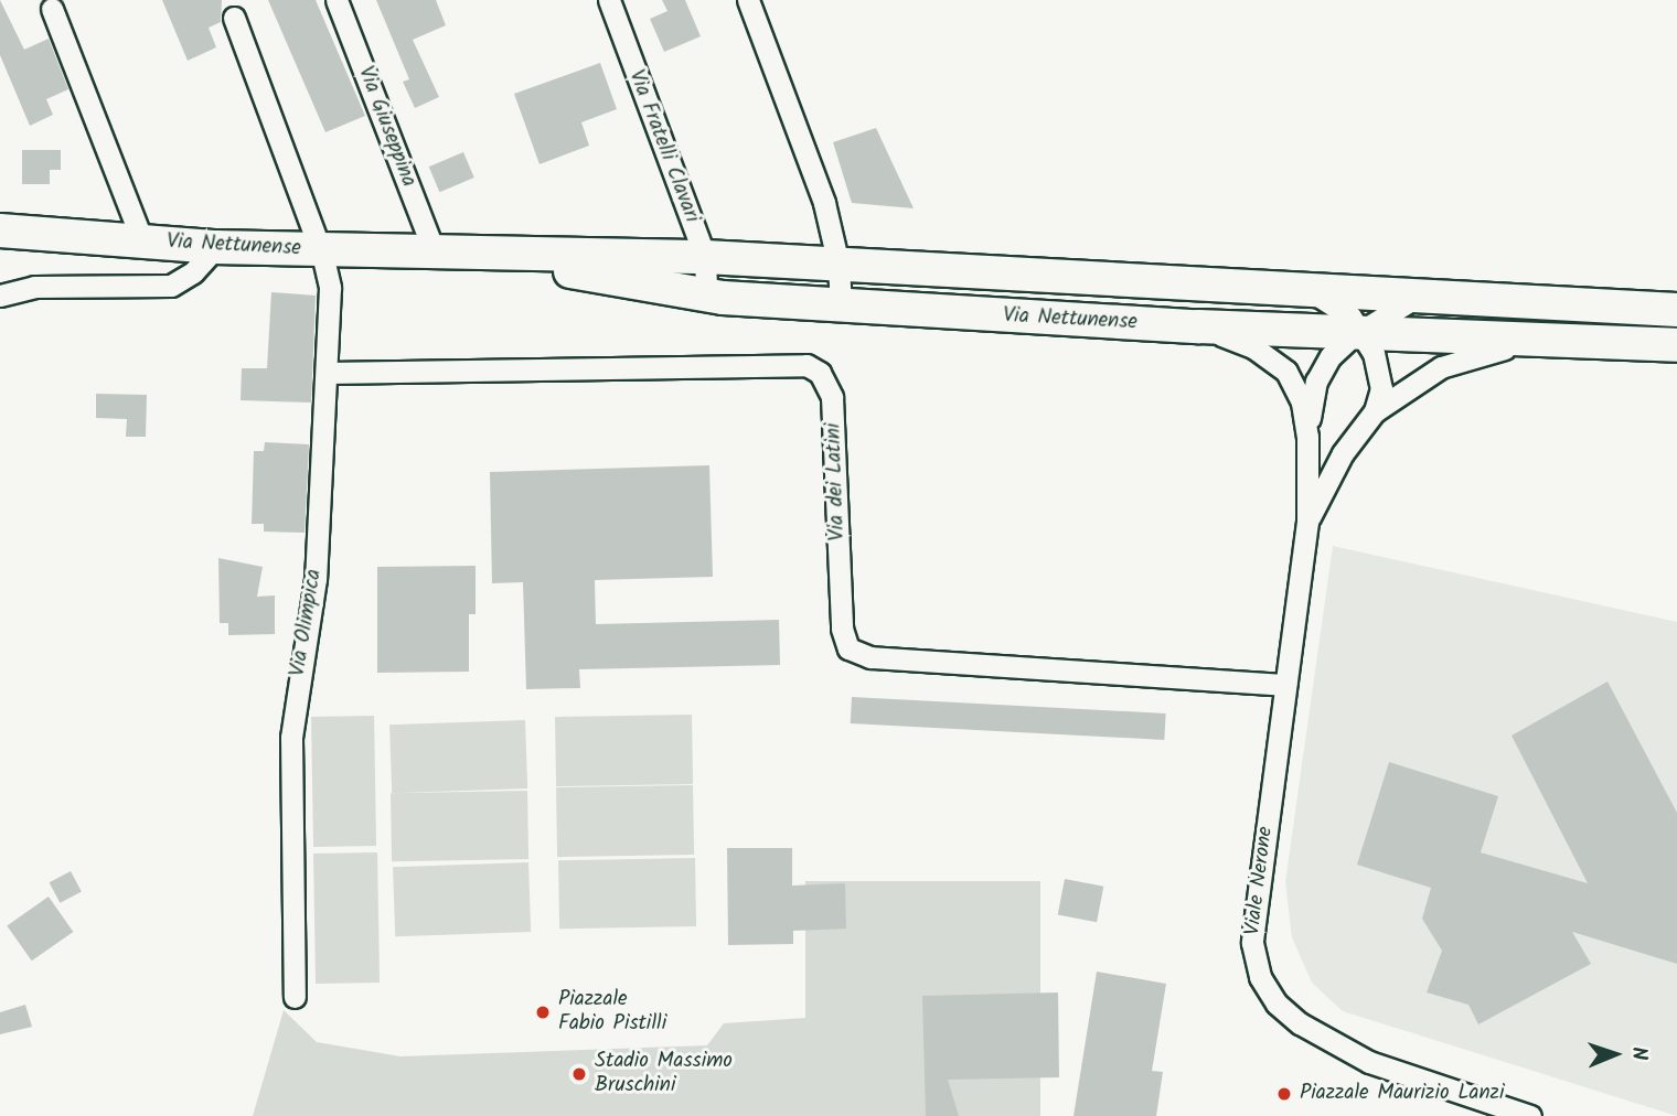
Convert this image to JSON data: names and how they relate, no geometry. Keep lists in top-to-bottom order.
{
  "streets": {
    "main road": ["Via Nettunense"],
    "street": [
      "Via Giuseppina",
      "Via Fratelli Clavari",
      "Via dei Latini",
      "Via Olimpica",
      "Viale Nerone"
    ]
  },
  "crossings": [
    ["Via Giuseppina", "Via Nettunense"],
    ["Via Fratelli Clavari", "Via Nettunense"],
    ["Via Nettunense", "Via Olimpica"],
    ["Via Nettunense", "Viale Nerone"],
    ["Via dei Latini", "Via Olimpica"],
    ["Via dei Latini", "Viale Nerone"]
  ],
  "places": ["Piazzale Fabio Pistilli", "Stadio Massimo Bruschini", "Piazzale Maurizio Lanzi"],
  "north": "right"
}
